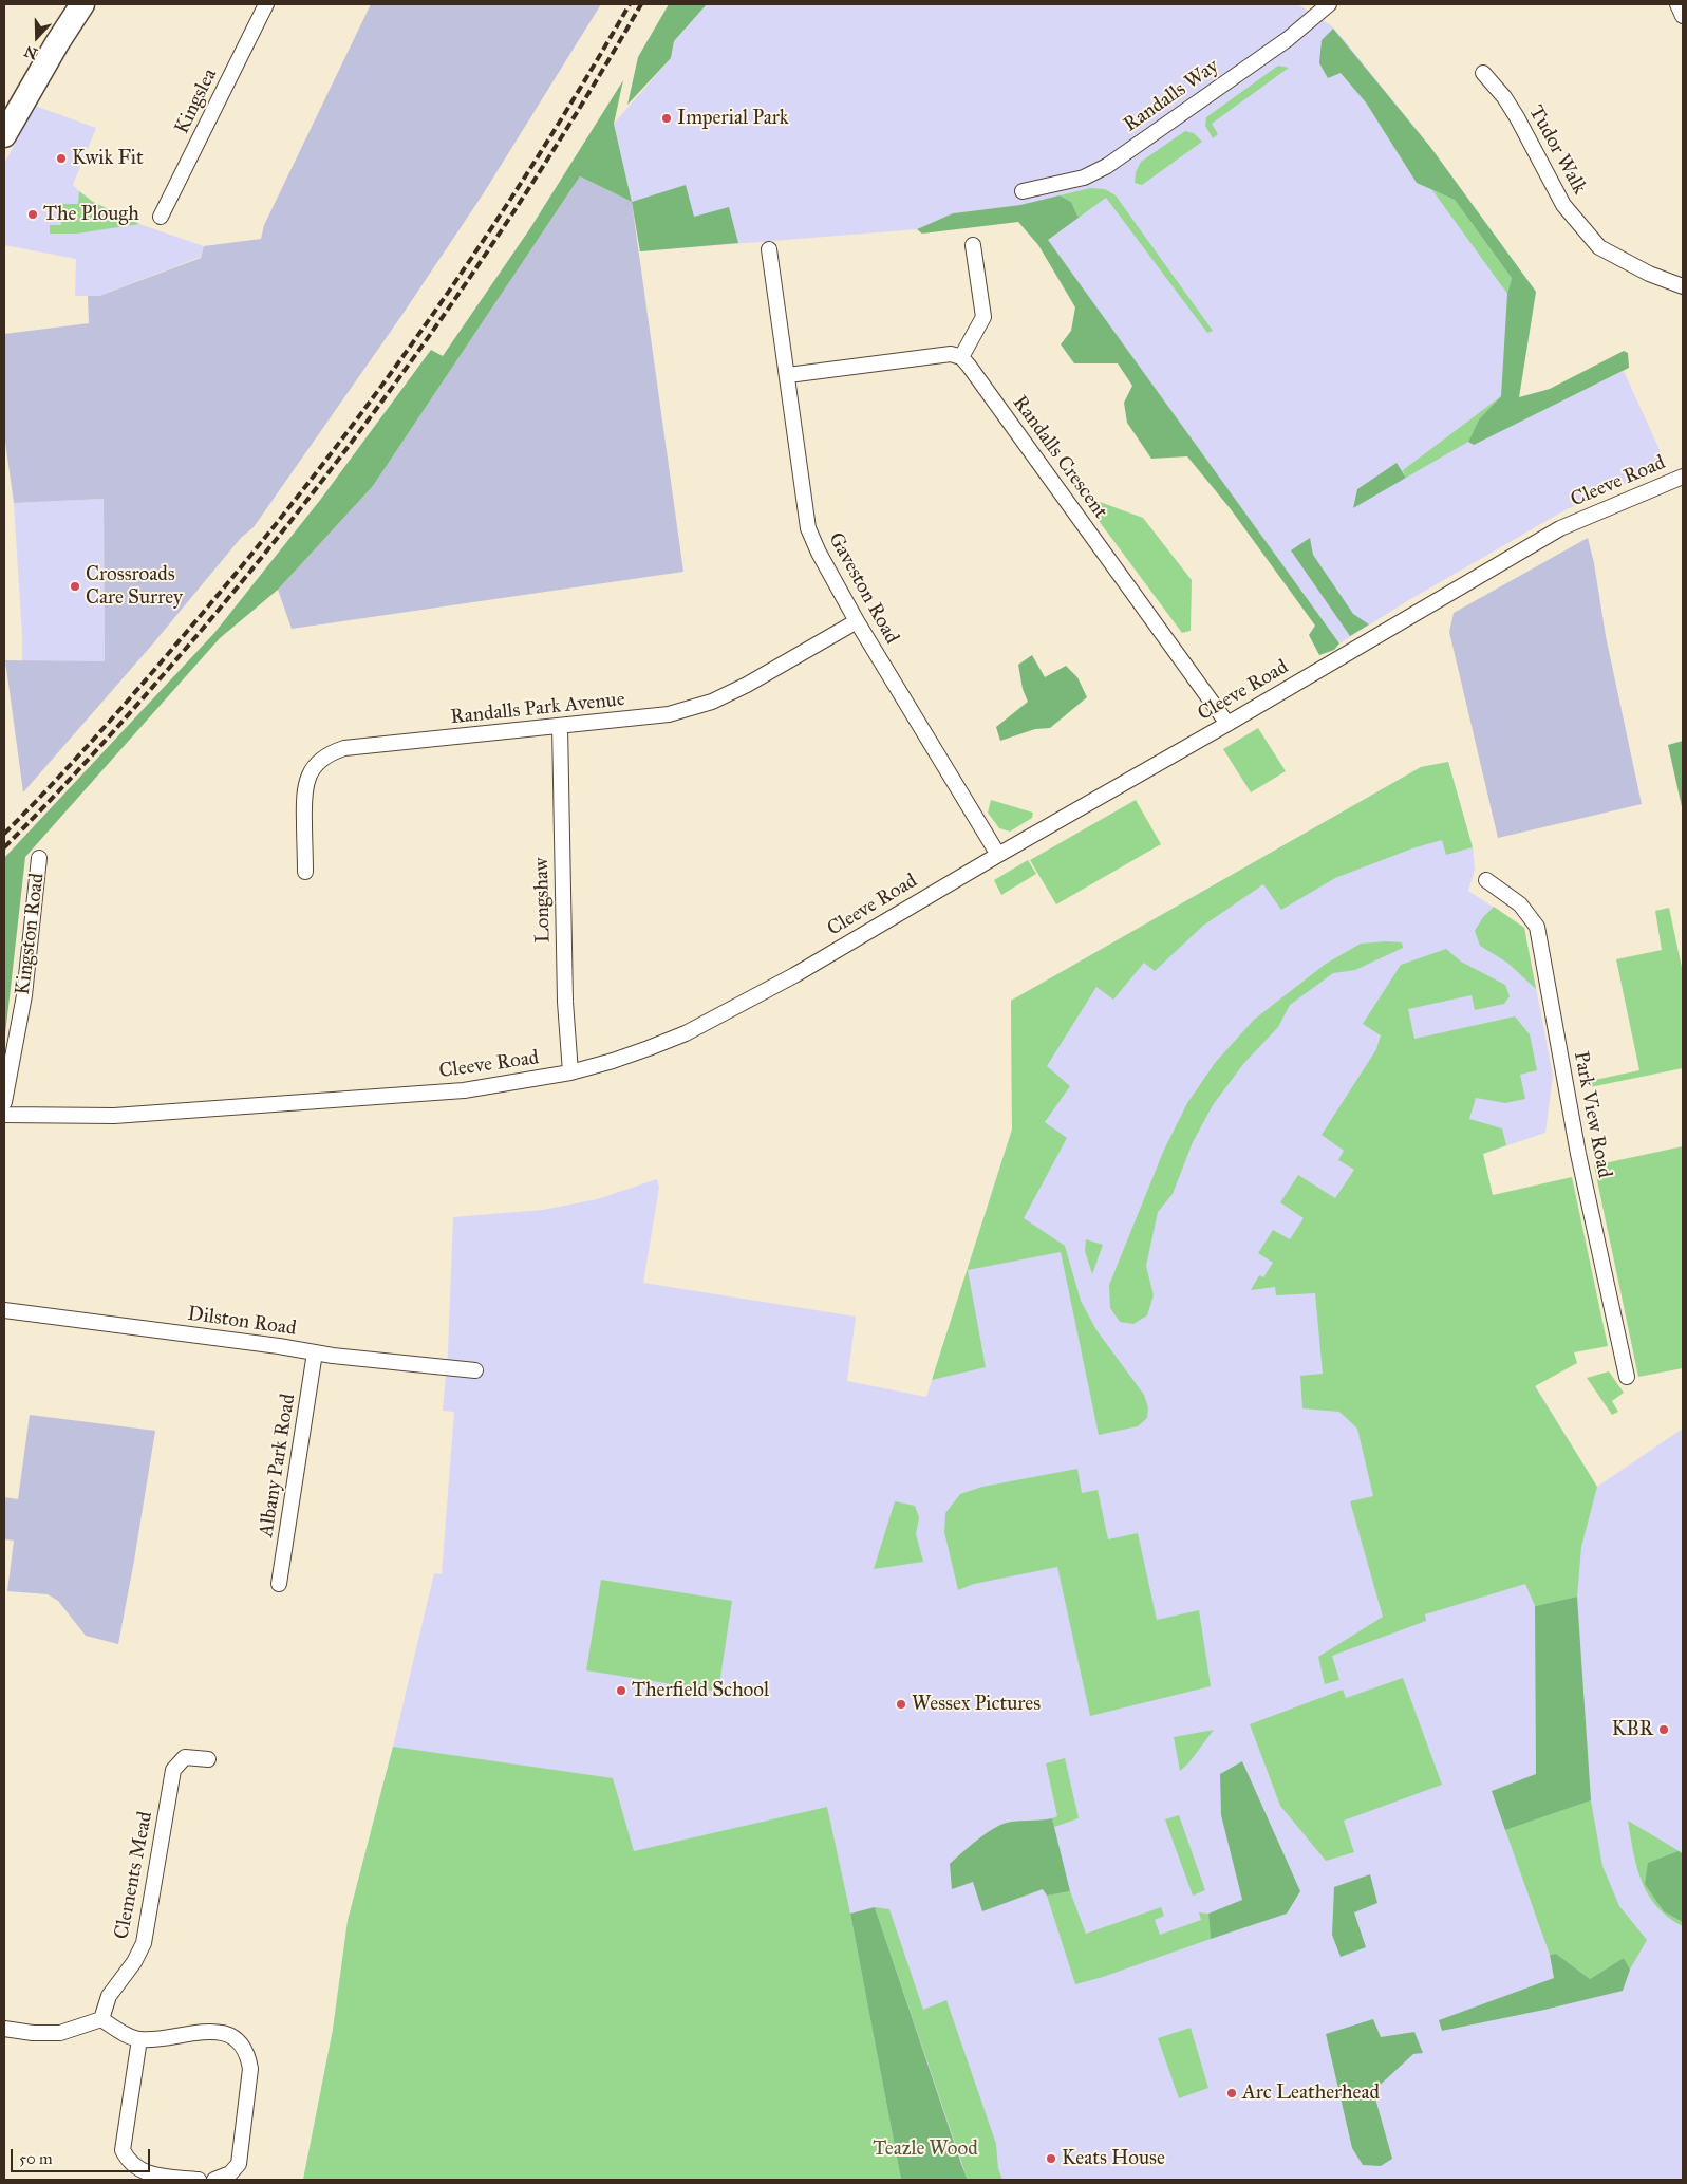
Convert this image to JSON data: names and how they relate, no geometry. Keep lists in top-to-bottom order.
{
  "streets": {
    "street": [
      "Randalls Way",
      "Kingslea",
      "Tudor Walk",
      "Randalls Crescent",
      "Cleeve Road",
      "Gaveston Road",
      "Randalls Park Avenue",
      "Longshaw",
      "Kingston Road",
      "Park View Road",
      "Dilston Road",
      "Albany Park Road",
      "Clements Mead"
    ]
  },
  "crossings": [
    ["Randalls Crescent", "Cleeve Road"],
    ["Cleeve Road", "Gaveston Road"],
    ["Cleeve Road", "Longshaw"],
    ["Gaveston Road", "Randalls Park Avenue"],
    ["Randalls Park Avenue", "Longshaw"],
    ["Dilston Road", "Albany Park Road"]
  ],
  "parks": ["Teazle Wood"],
  "places": [
    "Imperial Park",
    "Kwik Fit",
    "The Plough",
    "Crossroads Care Surrey",
    "Therfield School",
    "Wessex Pictures",
    "KBR",
    "Arc Leatherhead",
    "Keats House"
  ],
  "scale_bar": "50 m",
  "north": "bottom"
}
